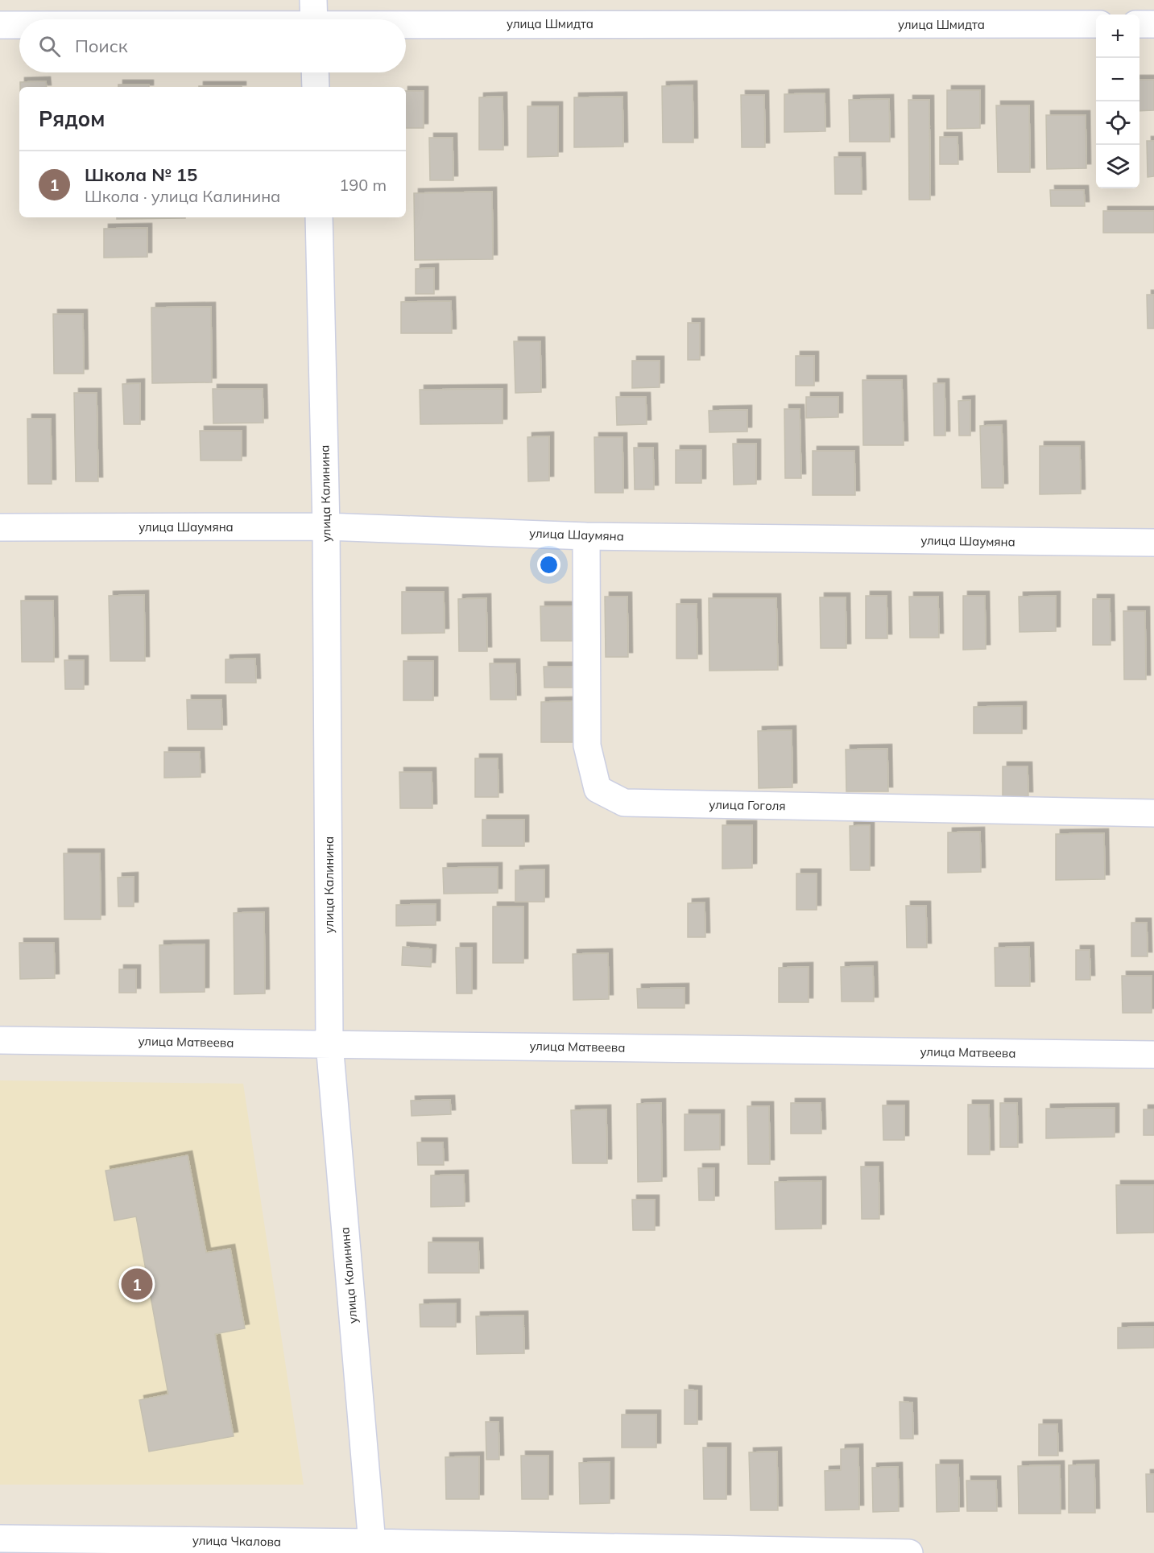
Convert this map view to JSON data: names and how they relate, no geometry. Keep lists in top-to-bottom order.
{
  "streets": {
    "street": [
      "улица Шмидта",
      "улица Калинина",
      "улица Шаумяна",
      "улица Гоголя",
      "улица Матвеева",
      "улица Чкалова"
    ]
  },
  "crossings": [
    ["улица Калинина", "улица Шаумяна"],
    ["улица Калинина", "улица Матвеева"],
    ["улица Калинина", "улица Чкалова"],
    ["улица Шаумяна", "улица Гоголя"]
  ],
  "page": {
    "map_buttons": ["+", "−"],
    "search": "Поиск",
    "heading": "Рядом",
    "list": [
      {
        "mark": "1",
        "name": "Школа № 15",
        "note": "Школа · улица Калинина",
        "value": "190 m"
      }
    ],
    "pins": "1"
  }
}
